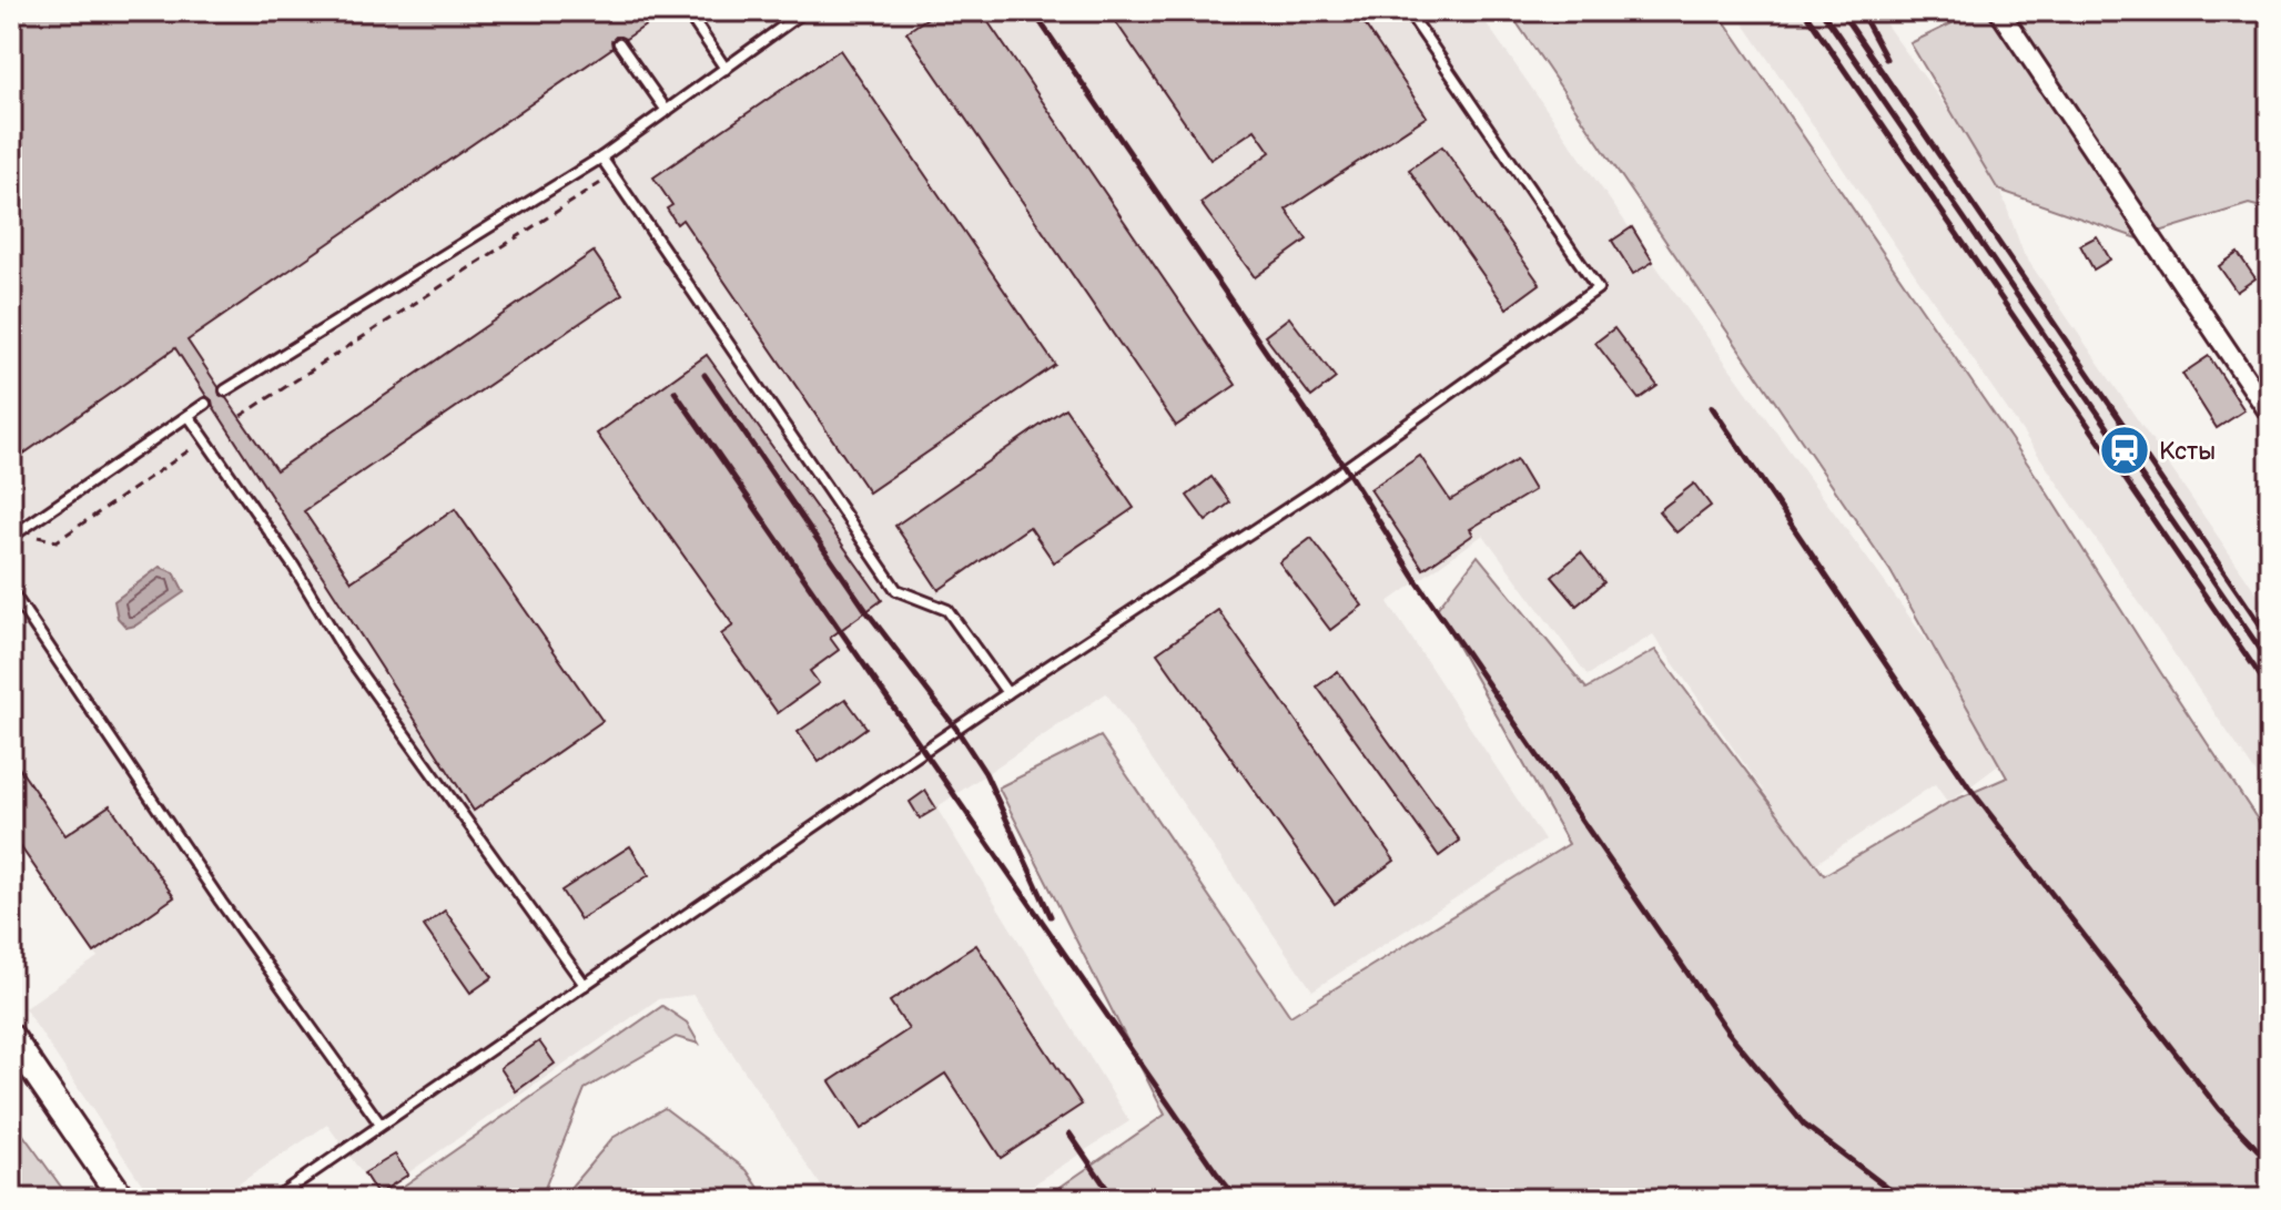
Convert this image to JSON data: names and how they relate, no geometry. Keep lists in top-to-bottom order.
{
  "places": {
    "station": ["Ксты"]
  }
}
